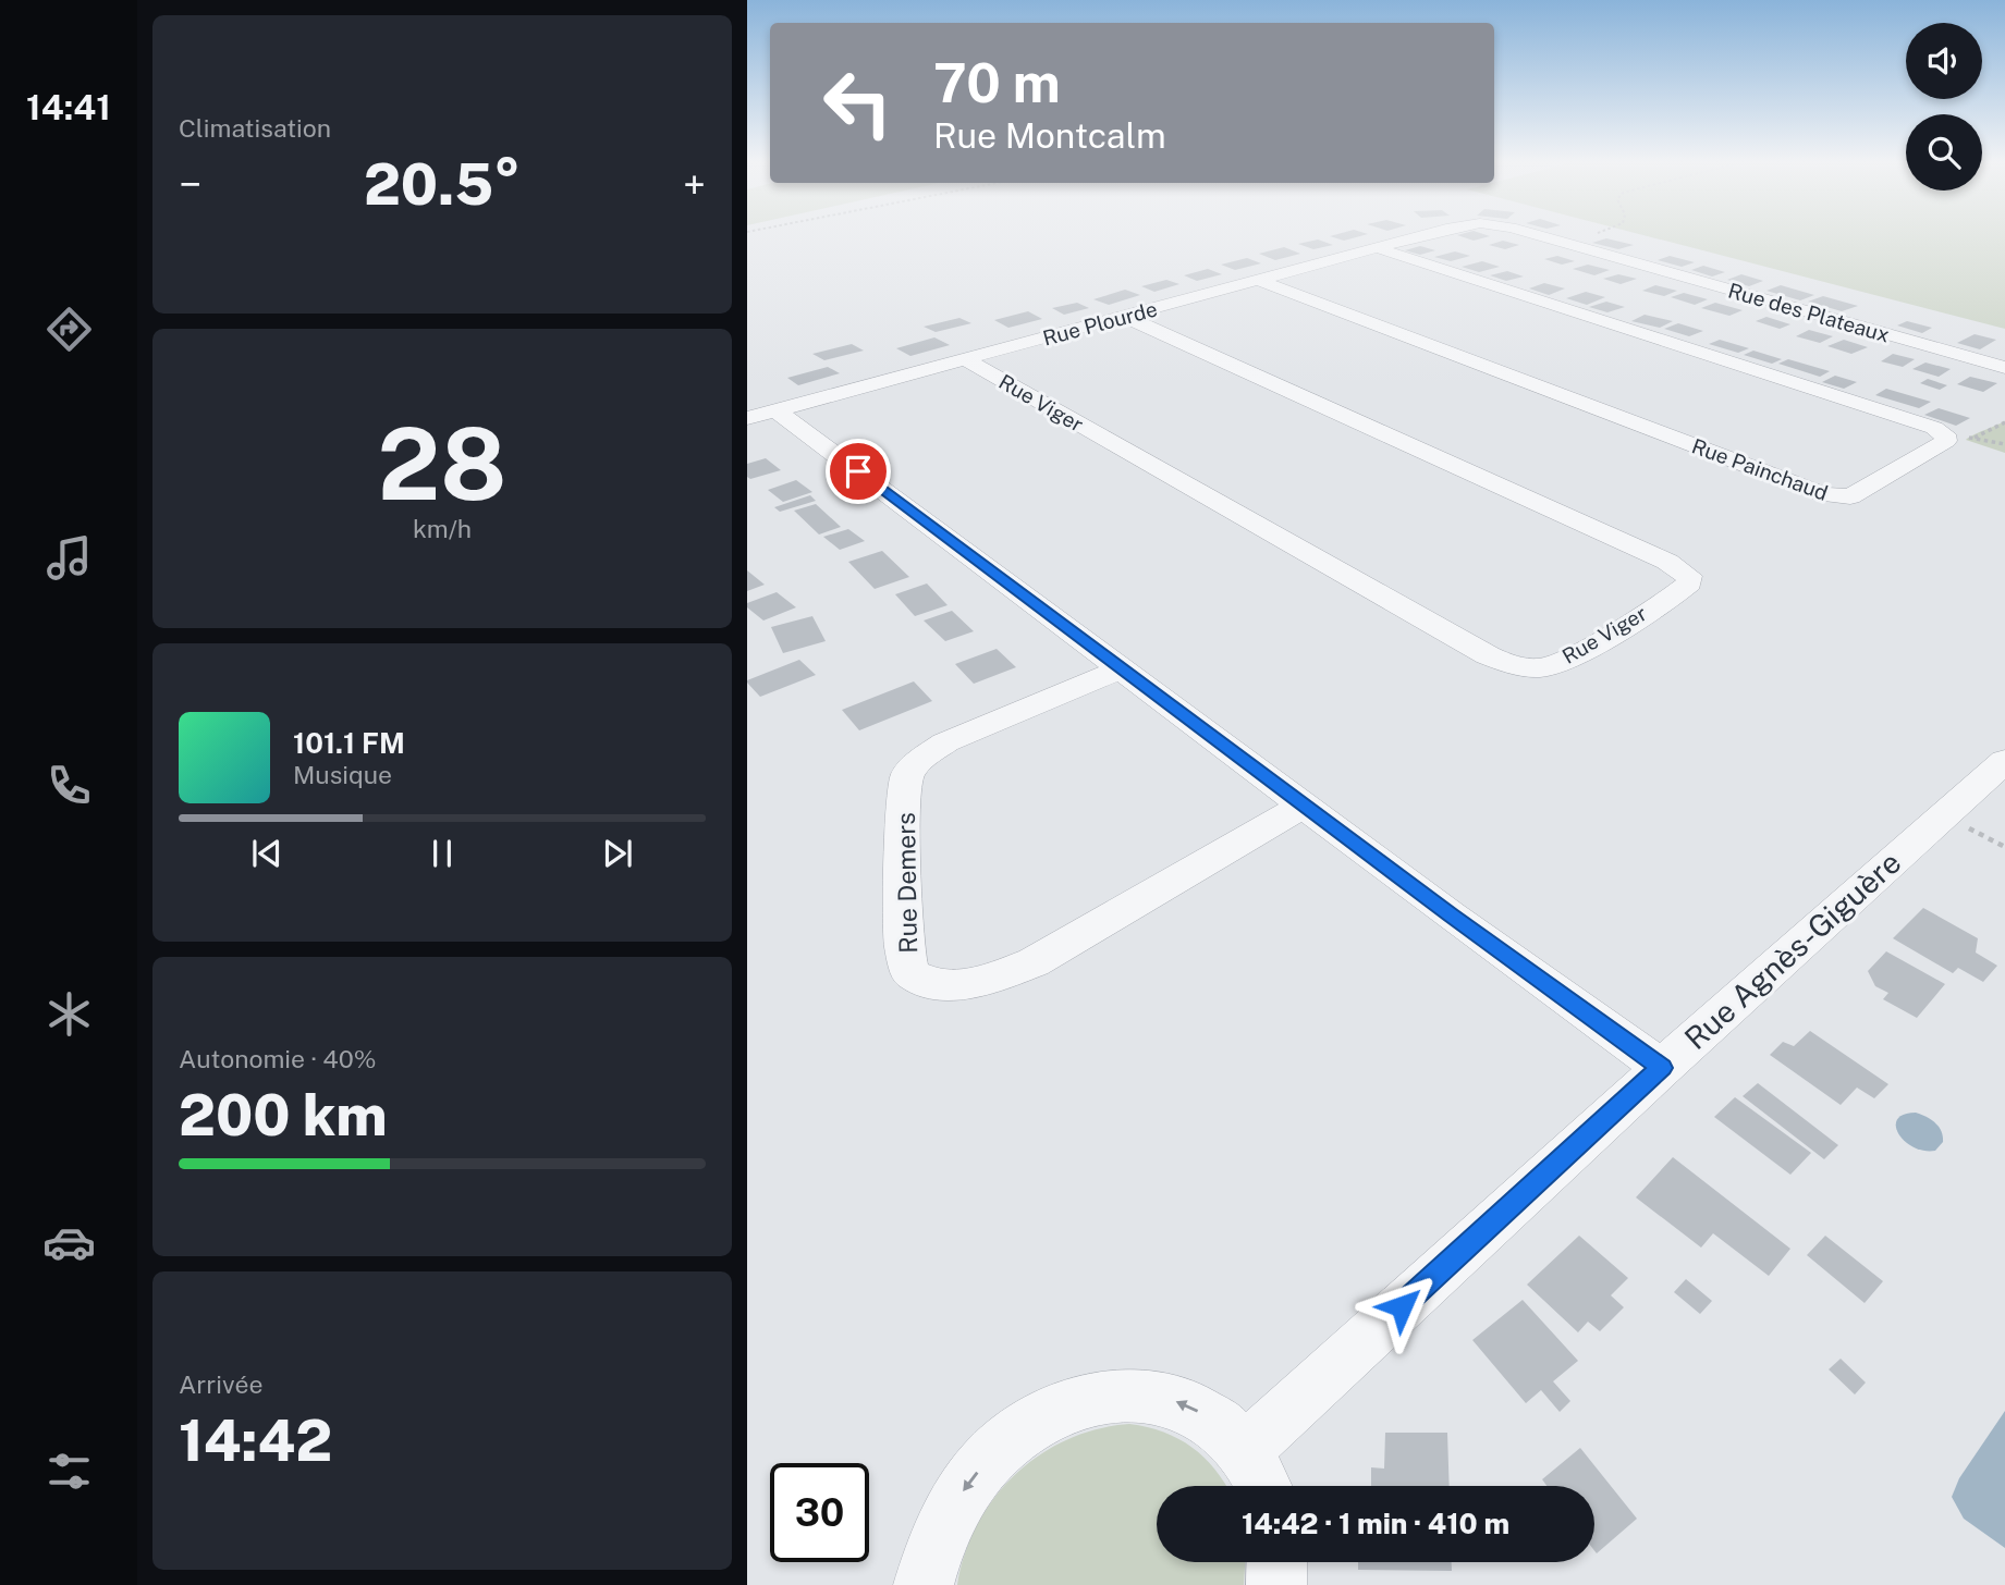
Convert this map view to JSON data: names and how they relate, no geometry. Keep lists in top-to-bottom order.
{
  "streets": {
    "street": [
      "Rue des Plateaux",
      "Rue Plourde",
      "Rue Viger",
      "Rue Painchaud",
      "Rue Demers",
      "Rue Agnès-Giguère"
    ]
  },
  "crossings": [
    ["Rue Plourde", "Rue Viger"],
    ["Rue Plourde", "Rue Painchaud"]
  ],
  "page": {
    "tabs": "14:41",
    "tile": [
      "Climatisation",
      ["28", "km/h"],
      ["Autonomie · 40%", "200 km"],
      ["Arrivée", "14:42"]
    ],
    "turn": ["70 m", "Rue Montcalm"],
    "heat": ["−", "20.5°", "+"],
    "song": ["101.1 FM", "Musique"],
    "limit": "30",
    "trip": "14:42 · 1 min · 410 m"
  }
}
